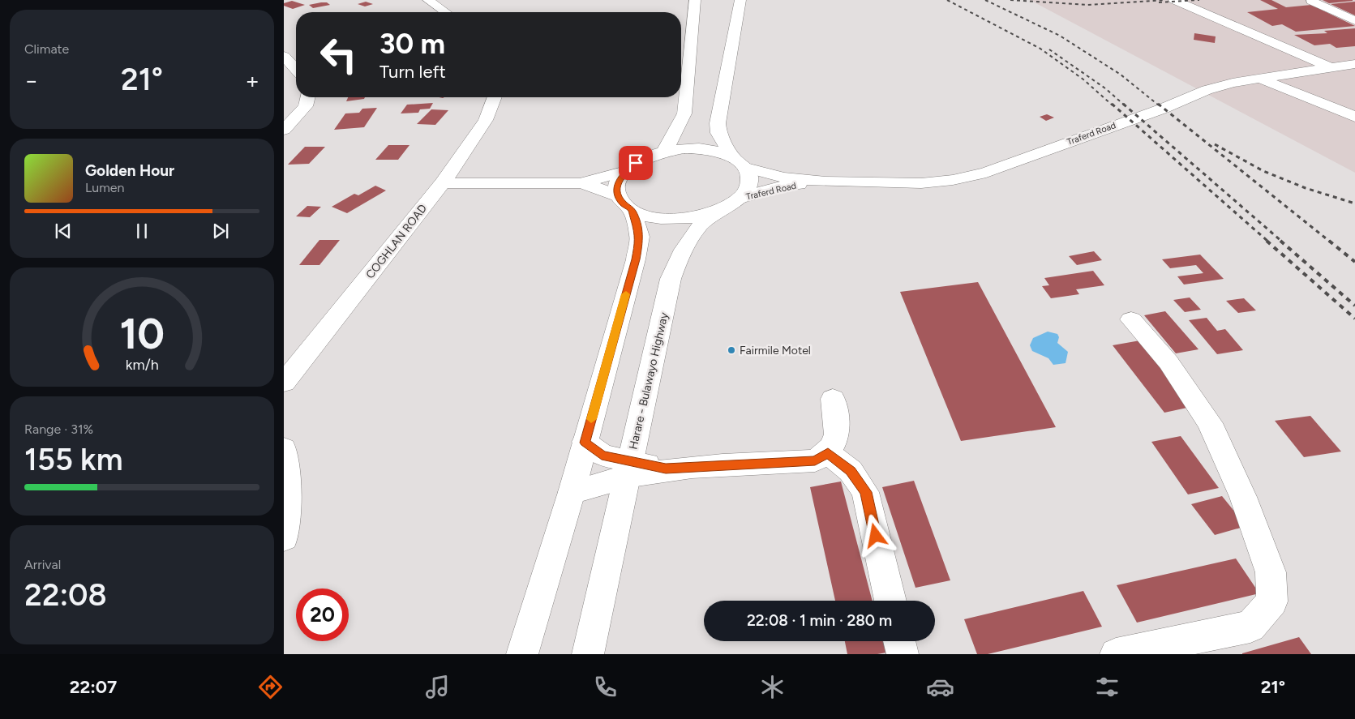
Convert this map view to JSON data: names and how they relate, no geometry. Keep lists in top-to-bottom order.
{
  "streets": {
    "main road": ["Traferd Road", "COGHLAN ROAD", "Harare - Bulawayo Highway"]
  },
  "crossings": [
    ["Traferd Road", "Harare - Bulawayo Highway"]
  ],
  "places": ["Fairmile Motel"],
  "page": {
    "tile": [
      "Climate",
      ["Range · 31%", "155 km"],
      ["Arrival", "22:08"]
    ],
    "turn": ["30 m", "Turn left"],
    "heat": ["−", "21°", "+"],
    "song": ["Golden Hour", "Lumen"],
    "limit": "20",
    "trip": "22:08 · 1 min · 280 m",
    "tabs": ["22:07", "21°"],
    "gauge": ["10", "km/h"]
  }
}
